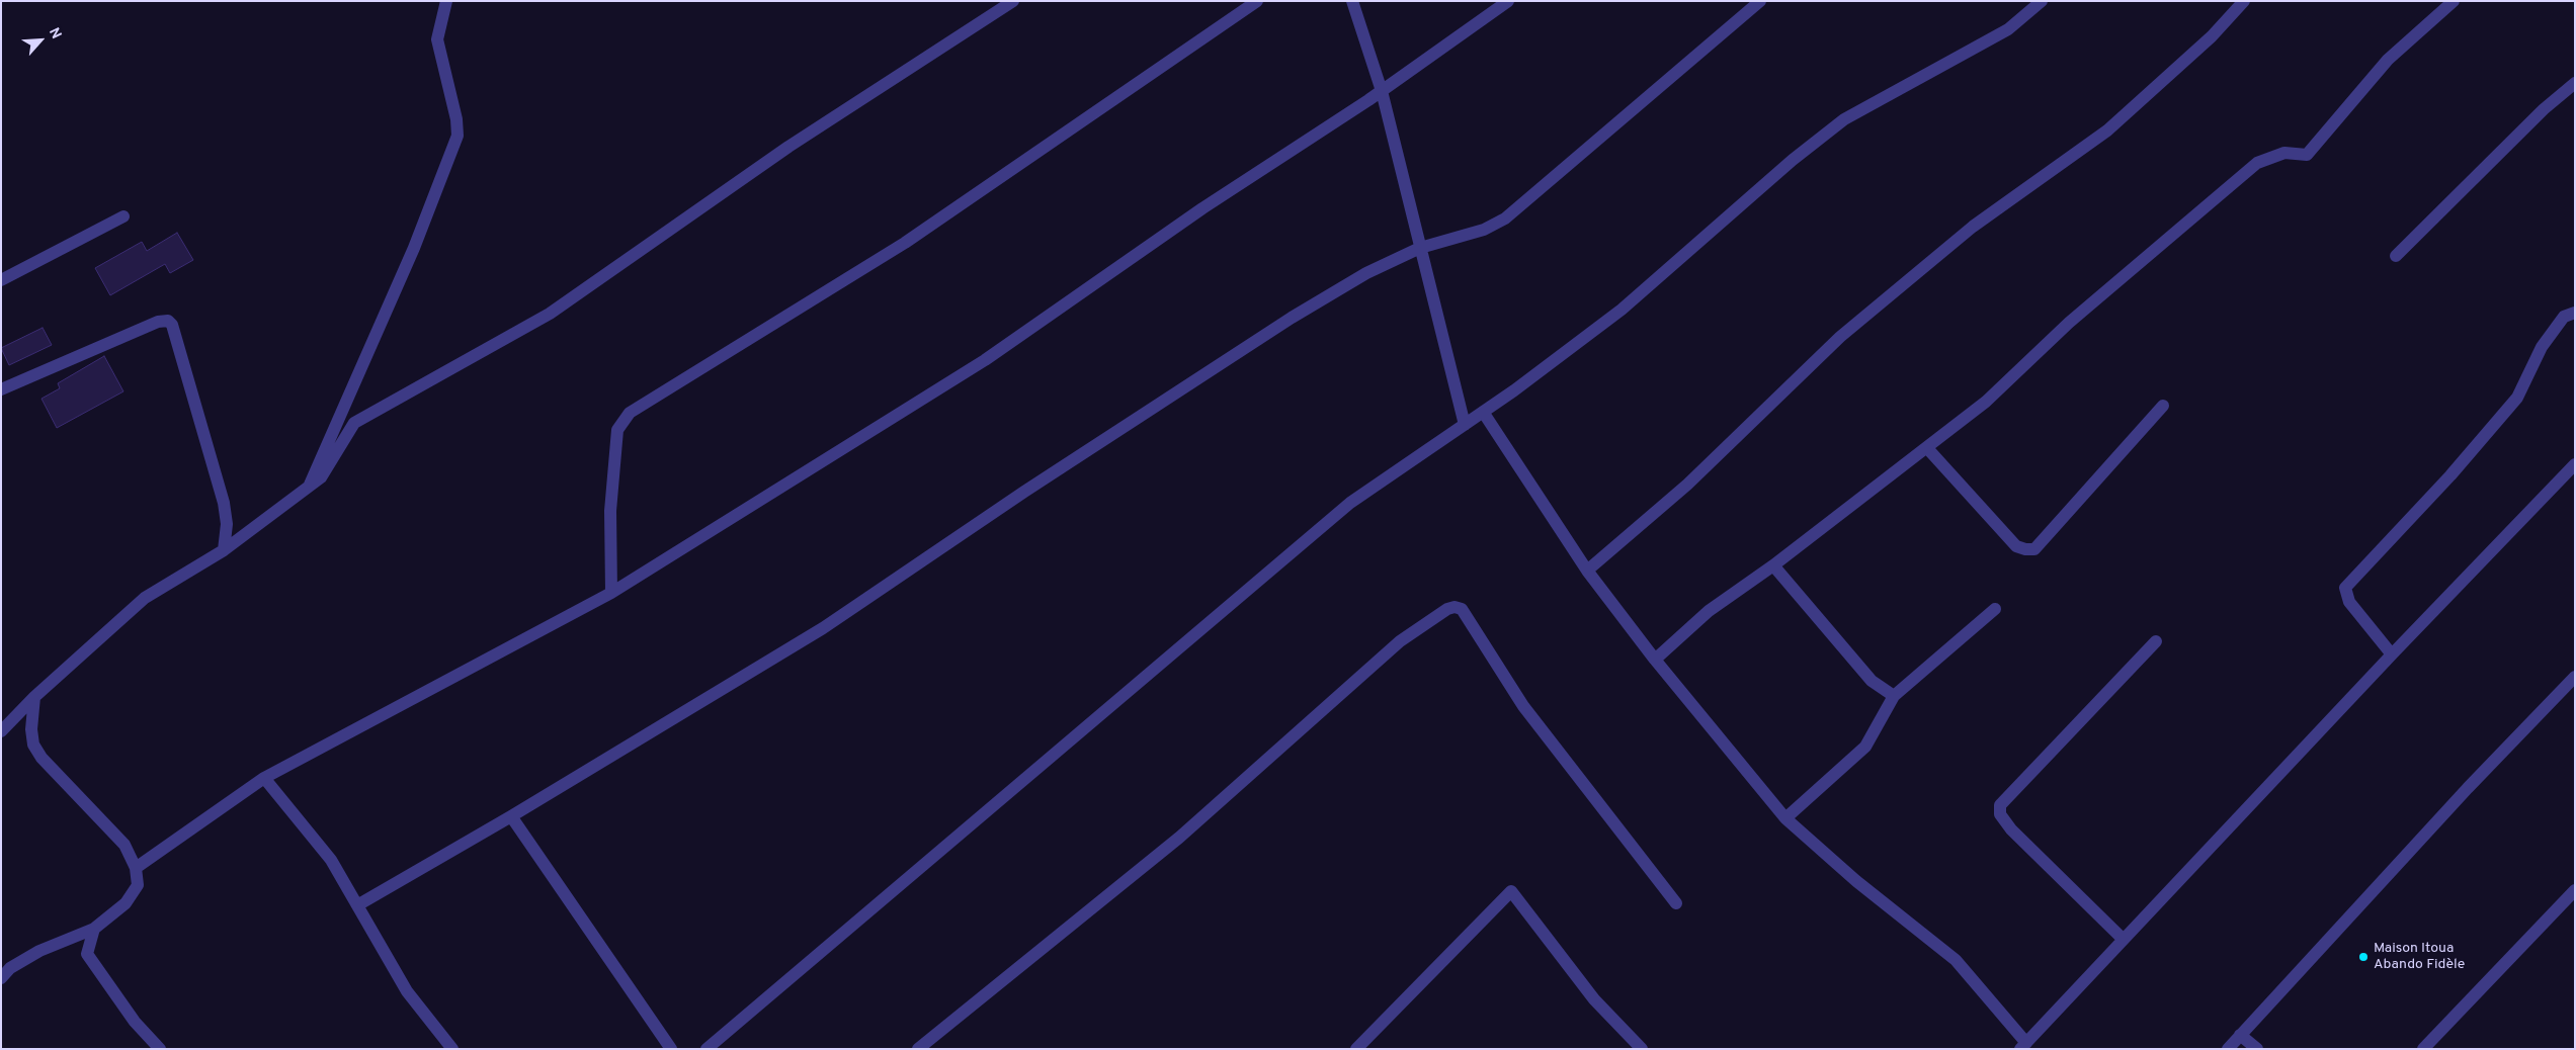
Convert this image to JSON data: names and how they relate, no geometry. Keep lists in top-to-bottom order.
{
  "places": ["Maison Itoua Abando Fidèle"],
  "north": "top right"
}
